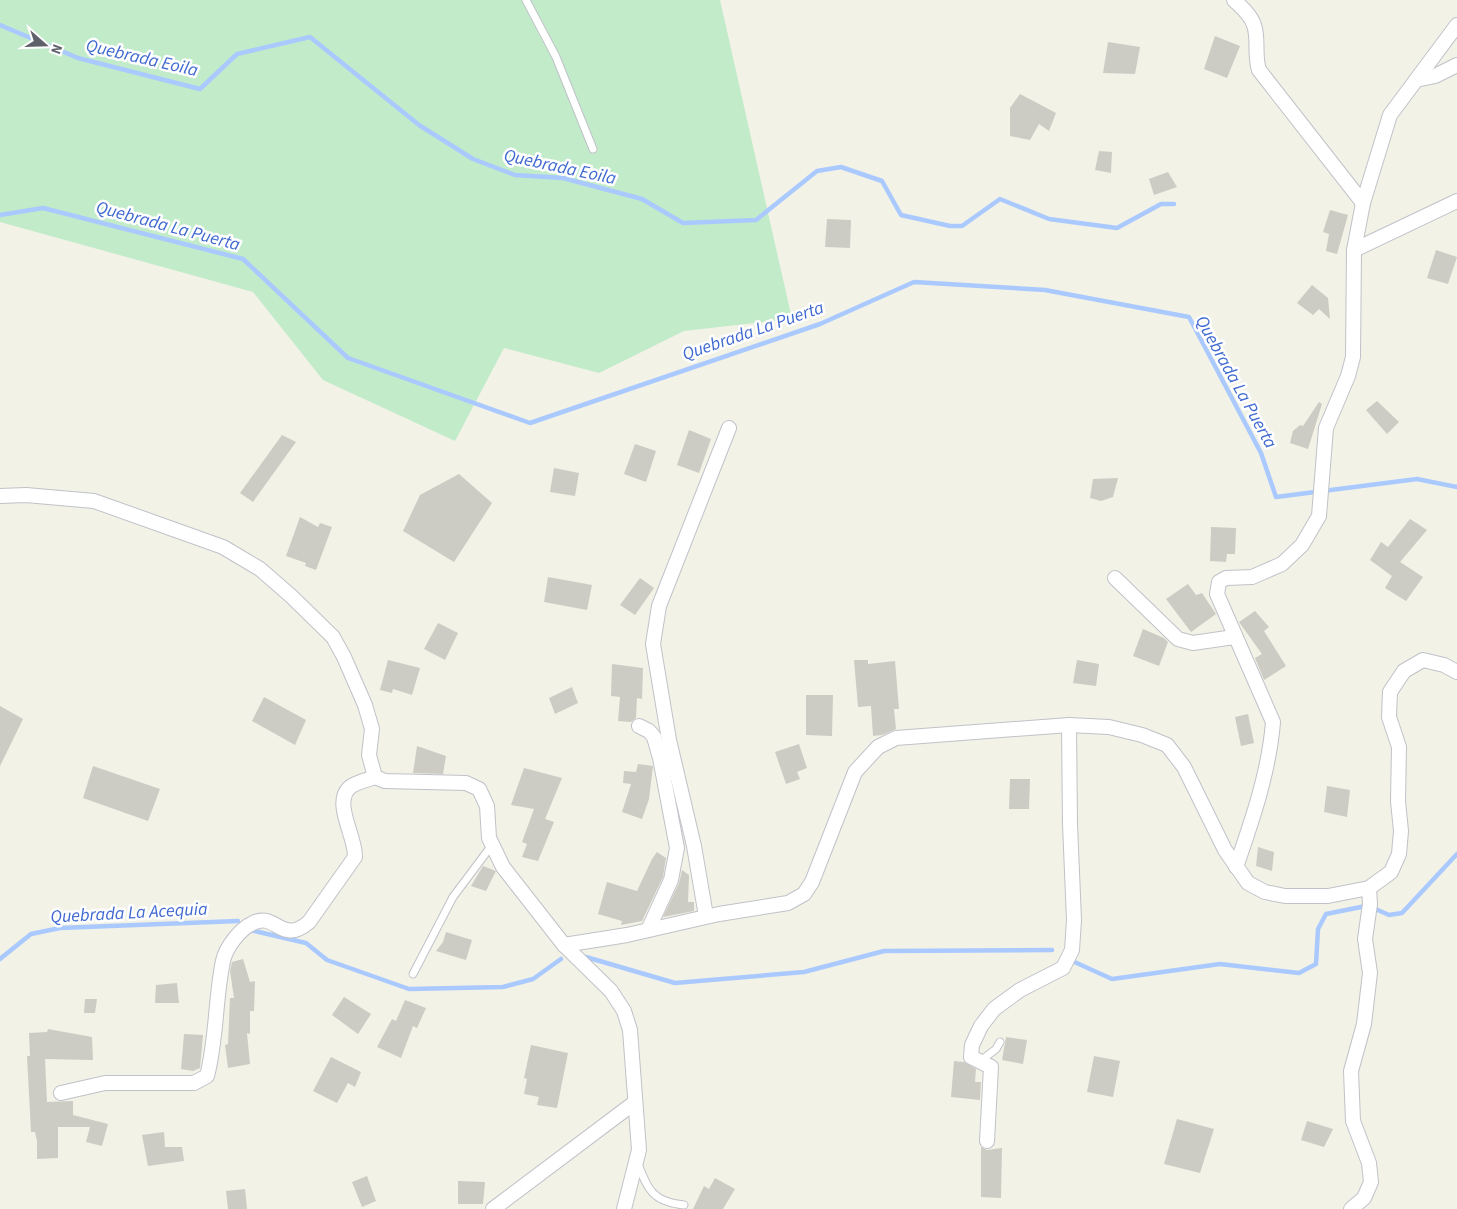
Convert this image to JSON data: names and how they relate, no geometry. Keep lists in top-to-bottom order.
{
  "water": ["Quebrada Eoila", "Quebrada La Puerta", "Quebrada La Acequia"],
  "north": "right"
}
